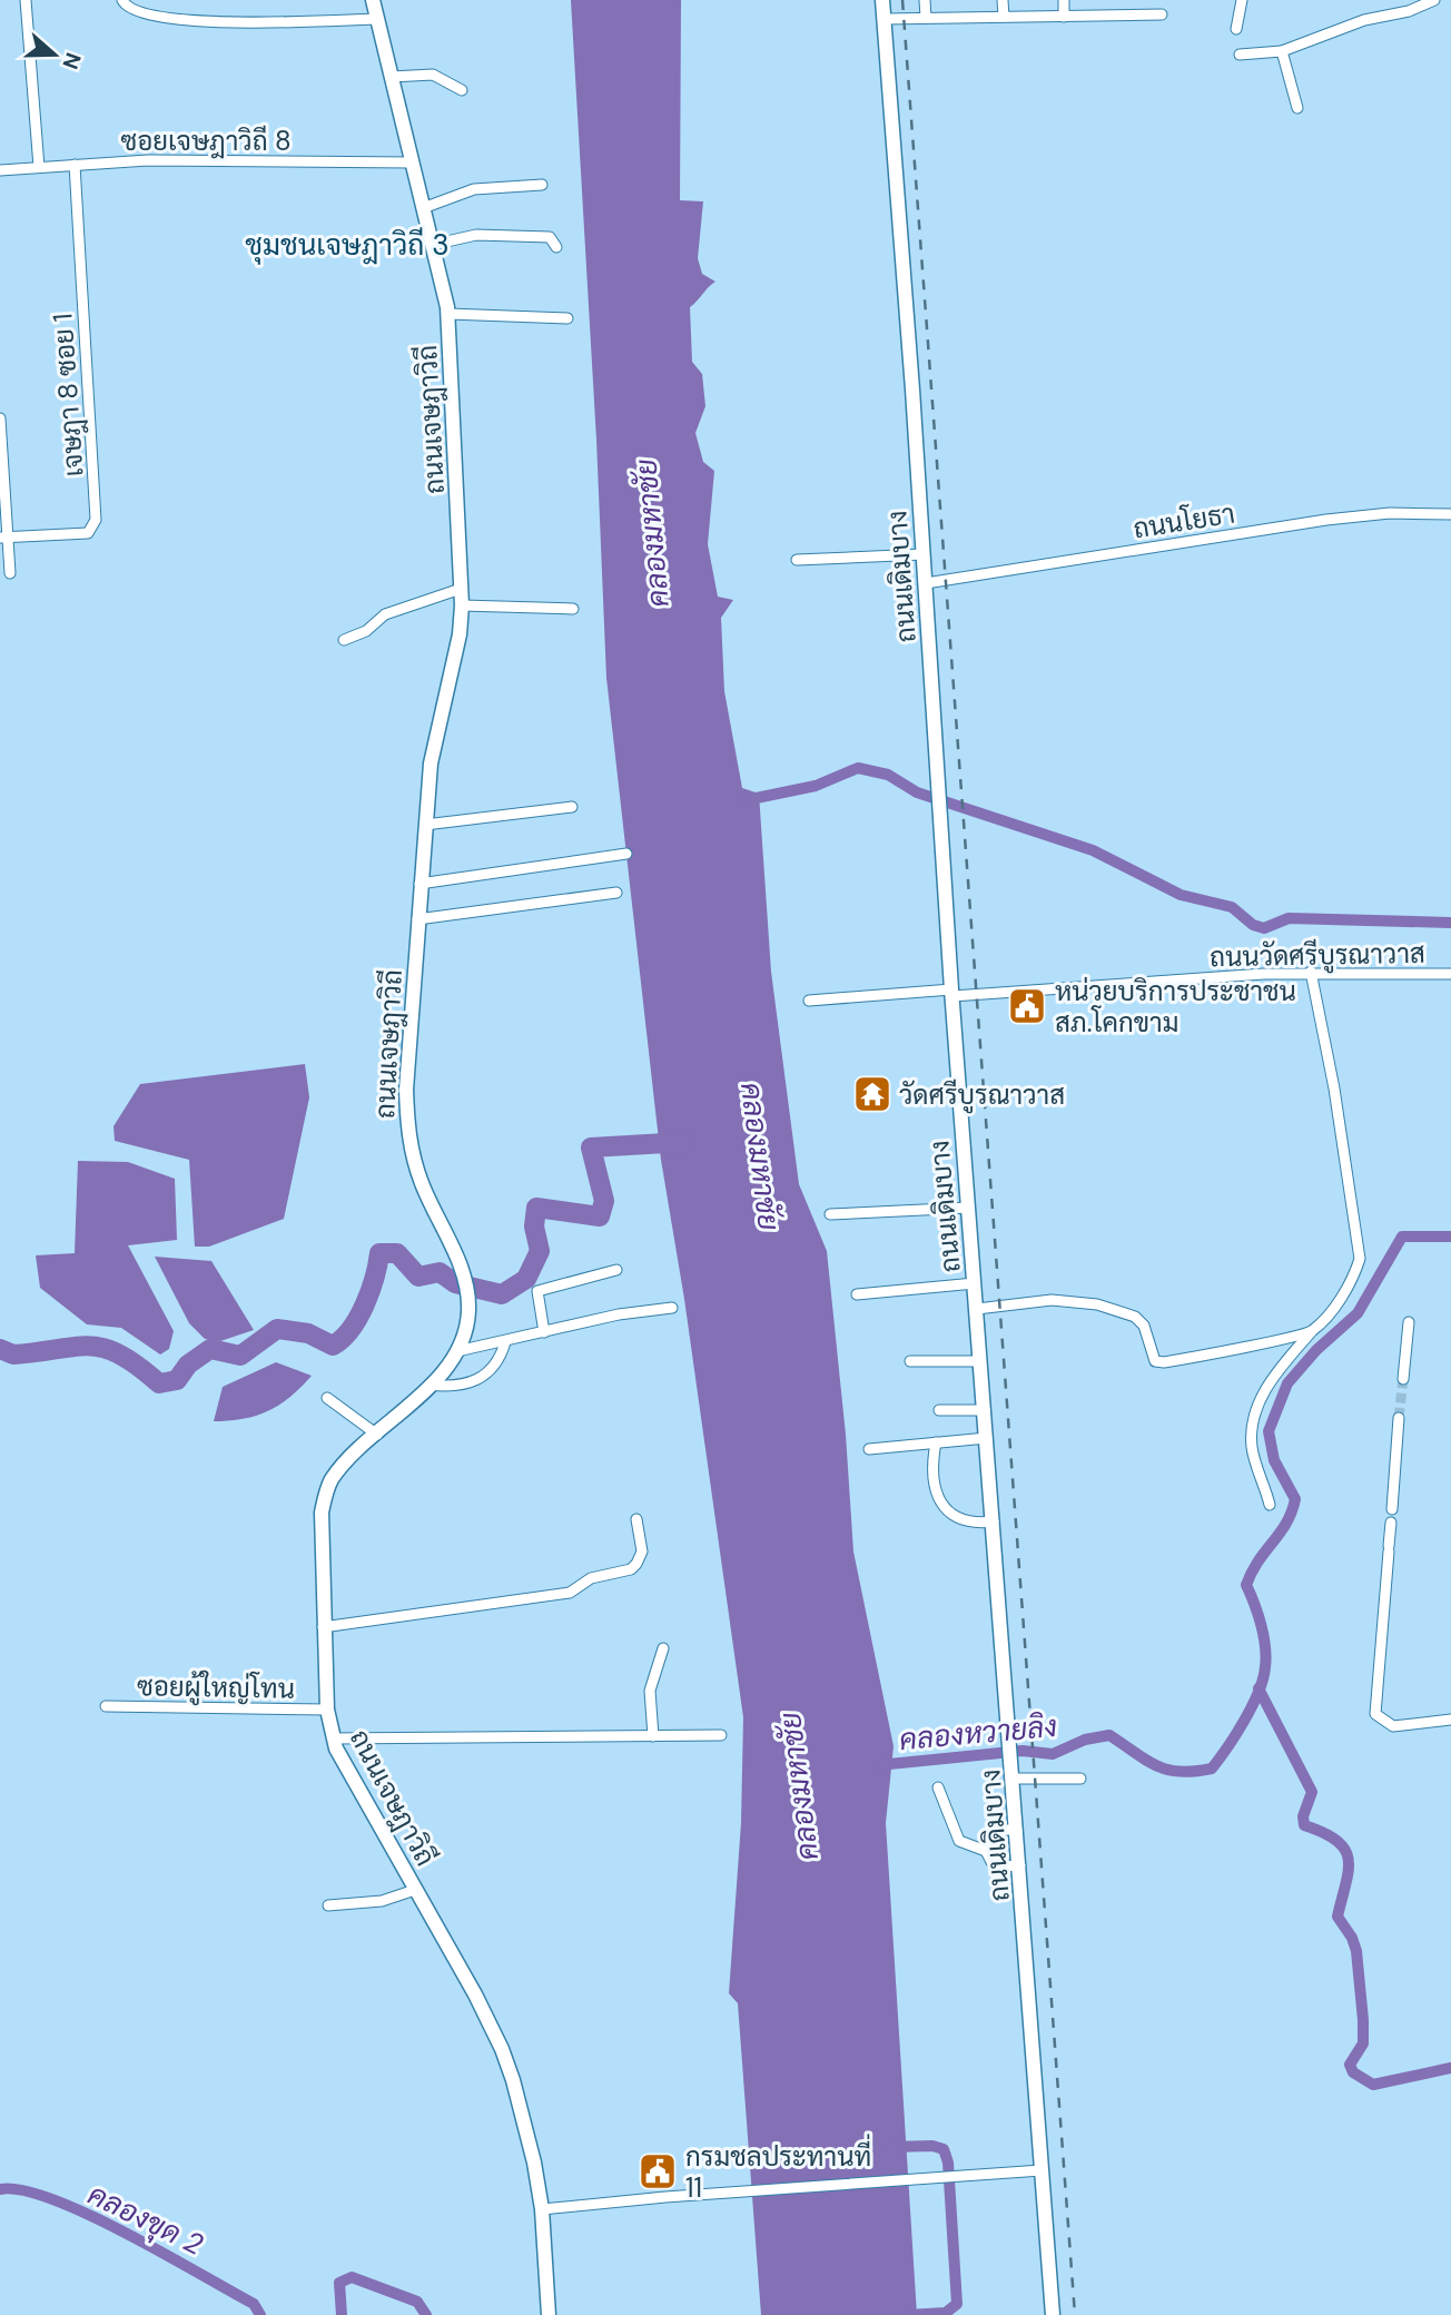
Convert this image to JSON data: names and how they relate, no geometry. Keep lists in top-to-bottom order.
{
  "streets": {
    "street": [
      "ซอยเจษฎาวิถี 8",
      "เจษฎา 8 ซอย 1",
      "ถนนเจษฎาวิถี",
      "ถนนโยธา",
      "ถนนเดิมบาง",
      "ถนนวัดศรีบูรณาวาส",
      "ซอยผู้ใหญ่โทน"
    ]
  },
  "crossings": [
    ["ซอยเจษฎาวิถี 8", "เจษฎา 8 ซอย 1"],
    ["ซอยเจษฎาวิถี 8", "ถนนเจษฎาวิถี"],
    ["ถนนเจษฎาวิถี", "ซอยผู้ใหญ่โทน"],
    ["ถนนโยธา", "ถนนเดิมบาง"],
    ["ถนนเดิมบาง", "ถนนวัดศรีบูรณาวาส"]
  ],
  "districts": ["ชุมชนเจษฎาวิถี 3"],
  "water": ["คลองมหาชัย", "คลองหวายลิง", "คลองขุด 2"],
  "places": {
    "public building": ["หน่วยบริการประชาชน สภ.โคกขาม", "กรมชลประทานที่ 11"],
    "temple": ["วัดศรีบูรณาวาส"]
  },
  "north": "right"
}
